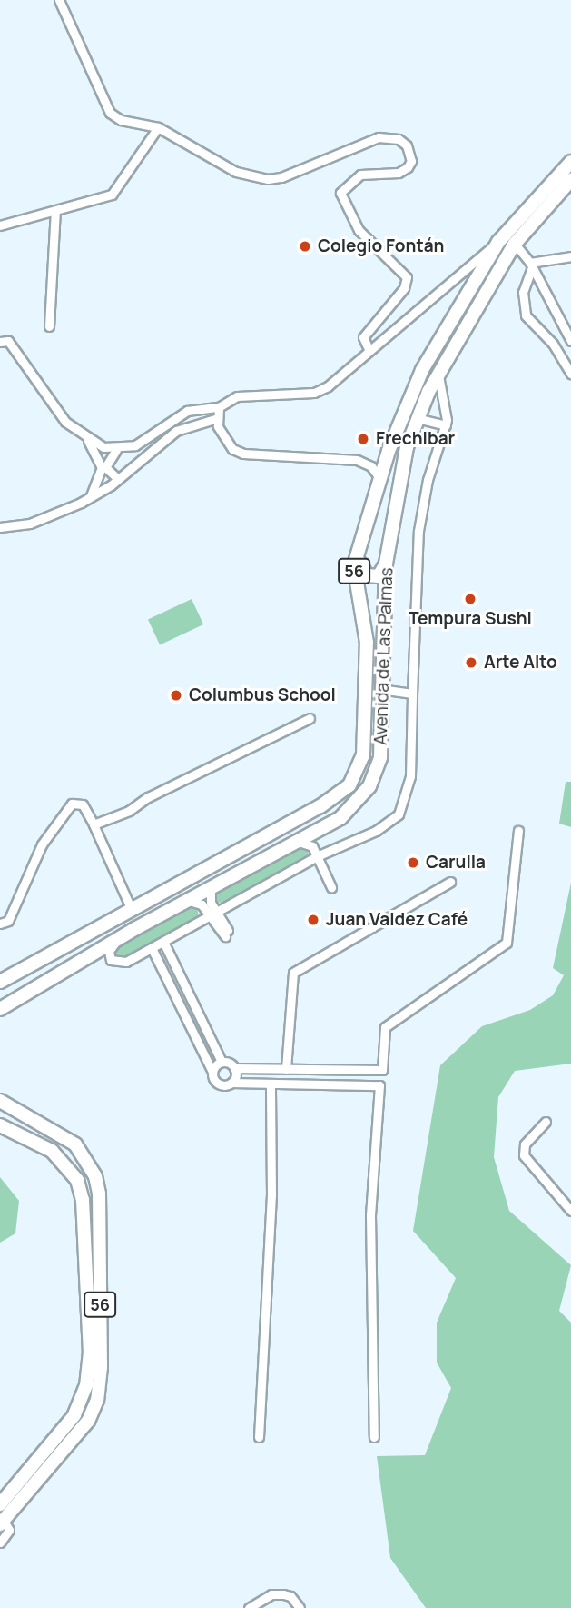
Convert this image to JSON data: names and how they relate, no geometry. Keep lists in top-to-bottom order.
{
  "streets": {
    "main road": ["56", "Avenida de Las Palmas"]
  },
  "places": [
    "Colegio Fontán",
    "Frechibar",
    "Tempura Sushi",
    "Arte Alto",
    "Columbus School",
    "Carulla",
    "Juan Valdez Café"
  ]
}
